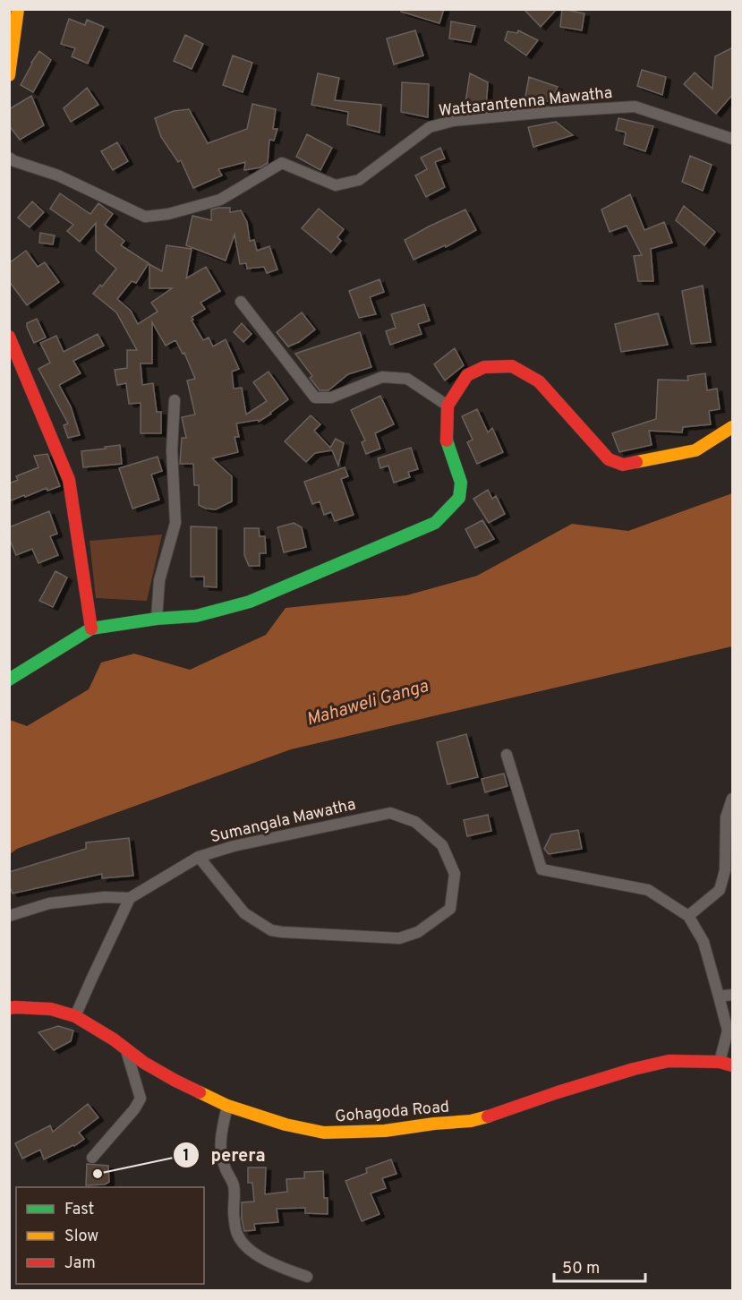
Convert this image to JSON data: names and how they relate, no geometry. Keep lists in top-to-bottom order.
{
  "streets": {
    "street": ["Wattarantenna Mawatha", "Sumangala Mawatha", "Gohagoda Road"]
  },
  "water": ["Mahaweli Ganga"],
  "places": ["perera"],
  "legend": ["Fast", "Slow", "Jam"],
  "scale_bar": "50 m"
}
